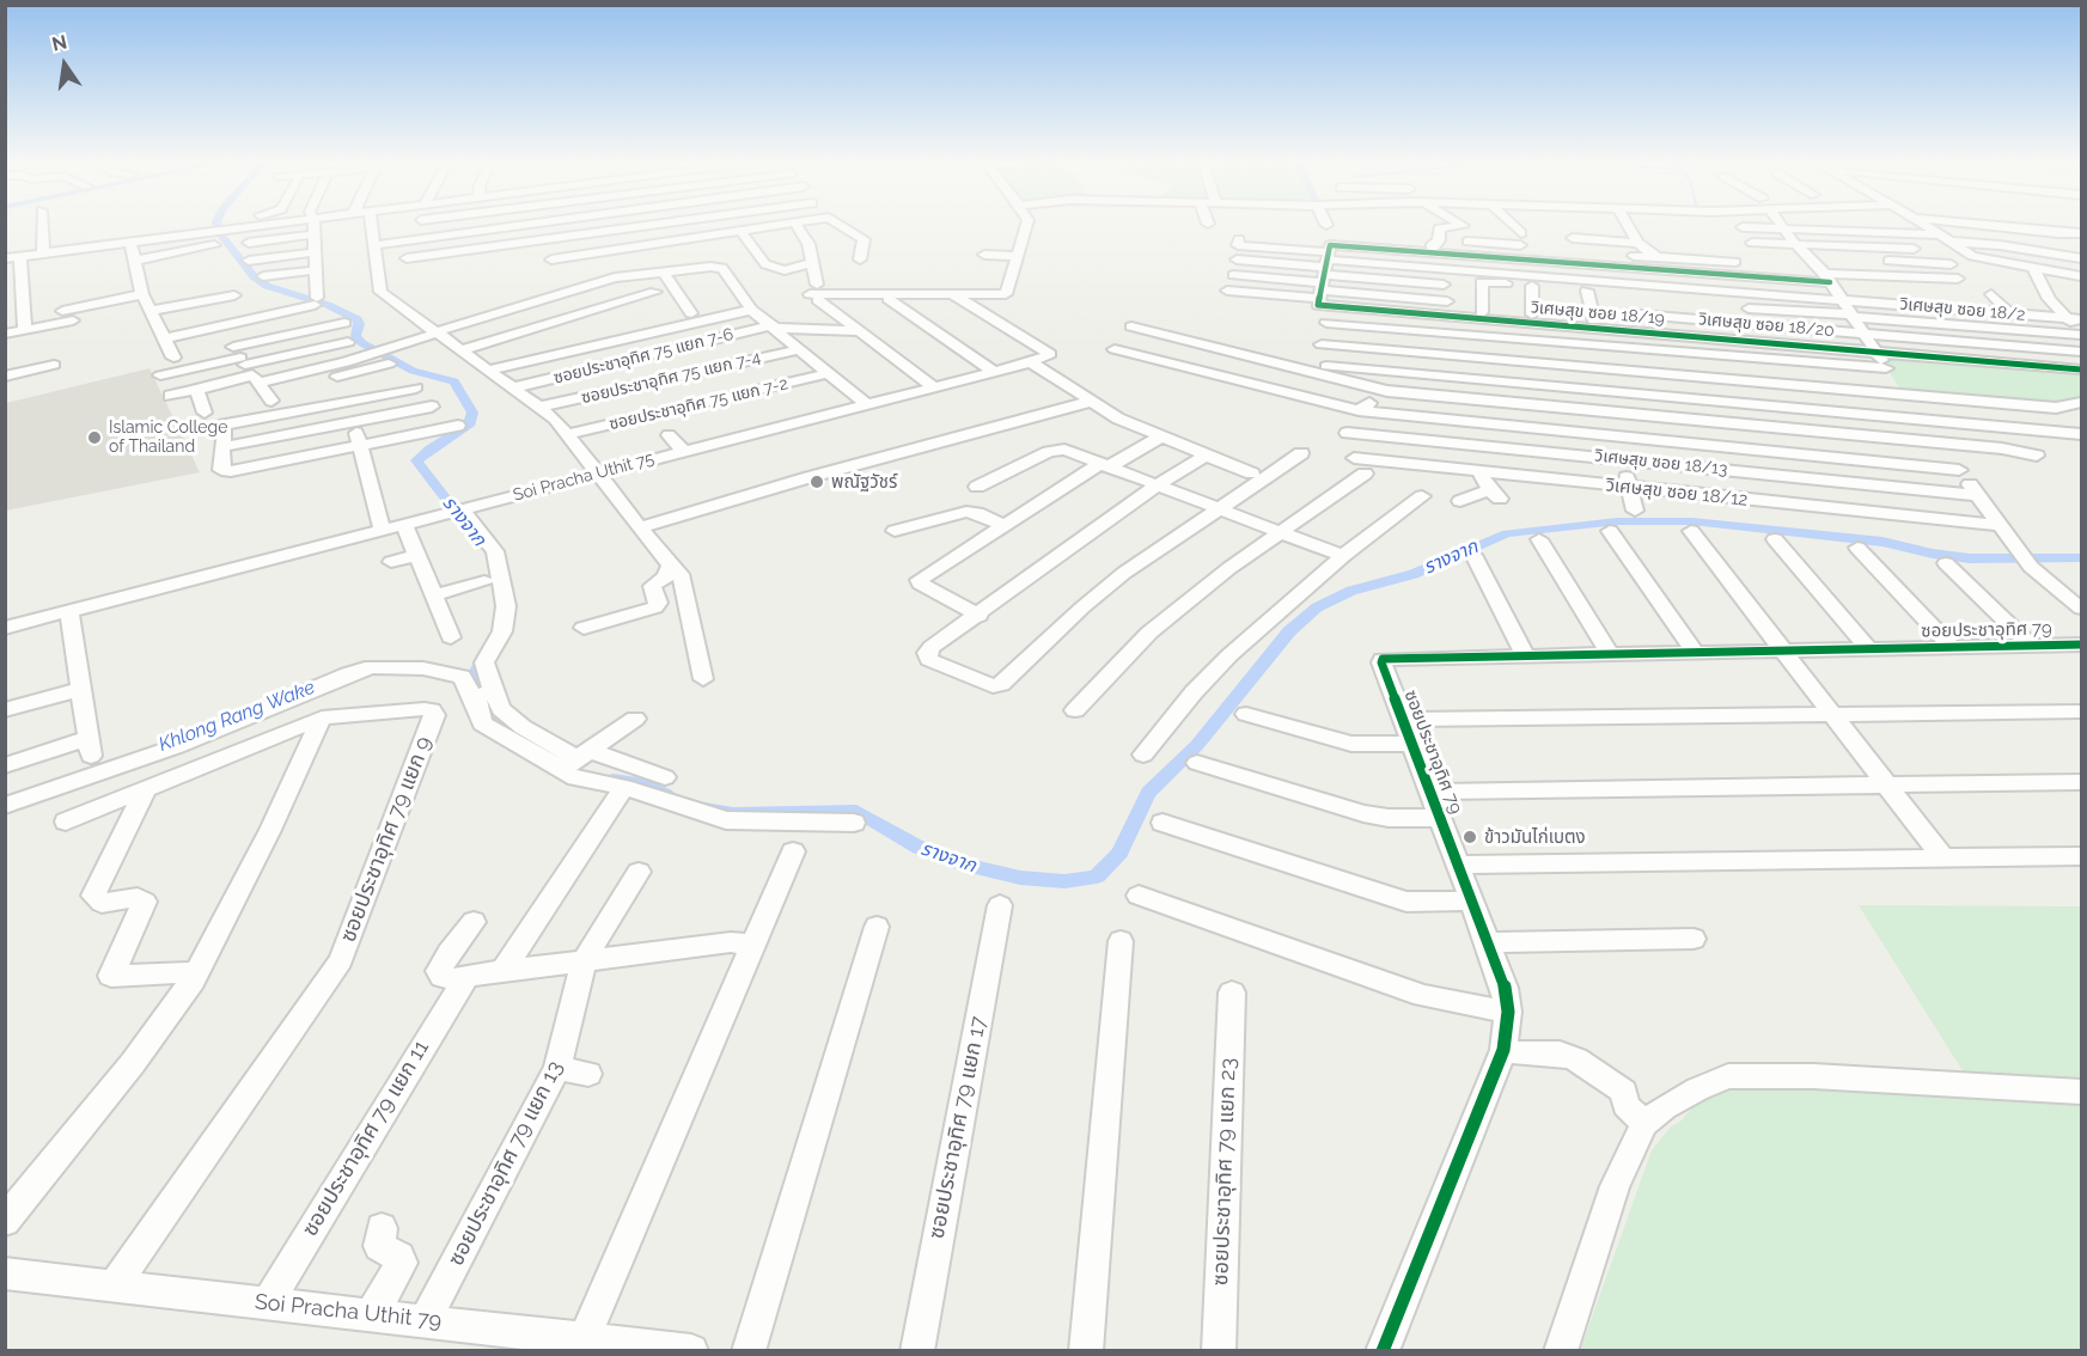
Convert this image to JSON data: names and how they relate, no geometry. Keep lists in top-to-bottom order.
{
  "streets": {
    "street": [
      "วิเศษสุข ซอย 18/2",
      "วิเศษสุข ซอย 18/19",
      "วิเศษสุข ซอย 18/20",
      "ซอยประชาอุทิศ 75 แยก 7-6",
      "ซอยประชาอุทิศ 75 แยก 7-4",
      "ซอยประชาอุทิศ 75 แยก 7-2",
      "วิเศษสุข ซอย 18/13",
      "Soi Pracha Uthit 75",
      "วิเศษสุข ซอย 18/12",
      "ซอยประชาอุทิศ 79",
      "ซอยประชาอุทิศ 79 แยก 9",
      "ซอยประชาอุทิศ 79 แยก 17",
      "ซอยประชาอุทิศ 79 แยก 11",
      "ซอยประชาอุทิศ 79 แยก 13",
      "ซอยประชาอุทิศ 79 แยก 23",
      "Soi Pracha Uthit 79"
    ]
  },
  "crossings": [
    ["วิเศษสุข ซอย 18/2", "วิเศษสุข ซอย 18/19"],
    ["ซอยประชาอุทิศ 79 แยก 9", "Soi Pracha Uthit 79"],
    ["ซอยประชาอุทิศ 79 แยก 11", "Soi Pracha Uthit 79"],
    ["ซอยประชาอุทิศ 79 แยก 13", "Soi Pracha Uthit 79"]
  ],
  "water": ["รางจาก", "Khlong Rang Wake"],
  "places": ["Islamic College of Thailand", "พณัฐวัชร์", "ข้าวมันไก่เบตง"],
  "north": "top"
}
